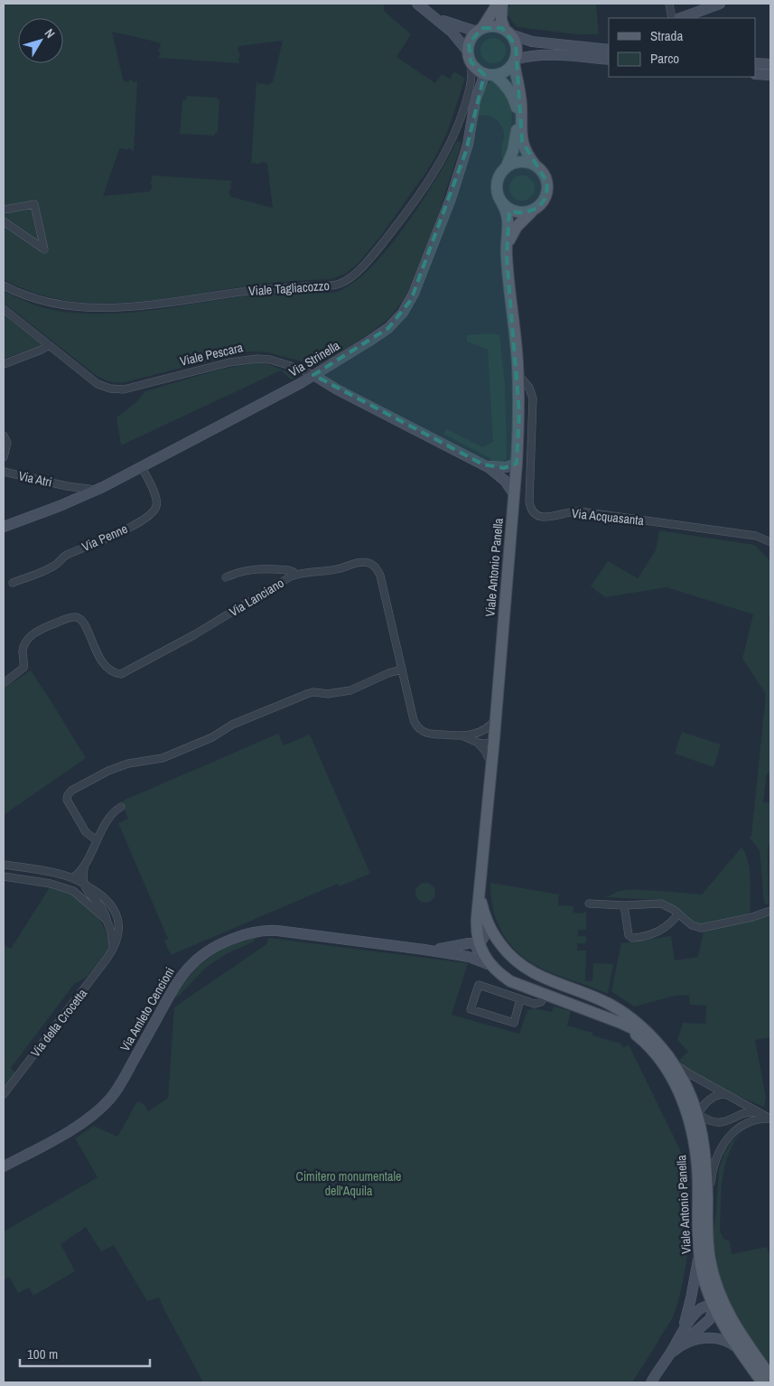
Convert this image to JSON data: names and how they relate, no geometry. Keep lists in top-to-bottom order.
{
  "streets": {
    "main road": [
      "Viale Pescara",
      "Via Strinella",
      "Viale Antonio Panella",
      "Via Amleto Cencioni"
    ],
    "street": [
      "Viale Tagliacozzo",
      "Via Atri",
      "Via Acquasanta",
      "Via Penne",
      "Via Lanciano",
      "Via della Crocetta"
    ]
  },
  "crossings": [
    ["Viale Tagliacozzo", "Via Strinella"],
    ["Viale Pescara", "Via Strinella"],
    ["Viale Pescara", "Viale Antonio Panella"],
    ["Via Strinella", "Via Atri"],
    ["Via Strinella", "Via Penne"],
    ["Via Acquasanta", "Viale Antonio Panella"],
    ["Viale Antonio Panella", "Via Lanciano"],
    ["Viale Antonio Panella", "Via Amleto Cencioni"]
  ],
  "parks": ["Cimitero monumentale dell'Aquila"],
  "legend": ["Strada", "Parco"],
  "scale_bar": "100 m",
  "north": "top right"
}
